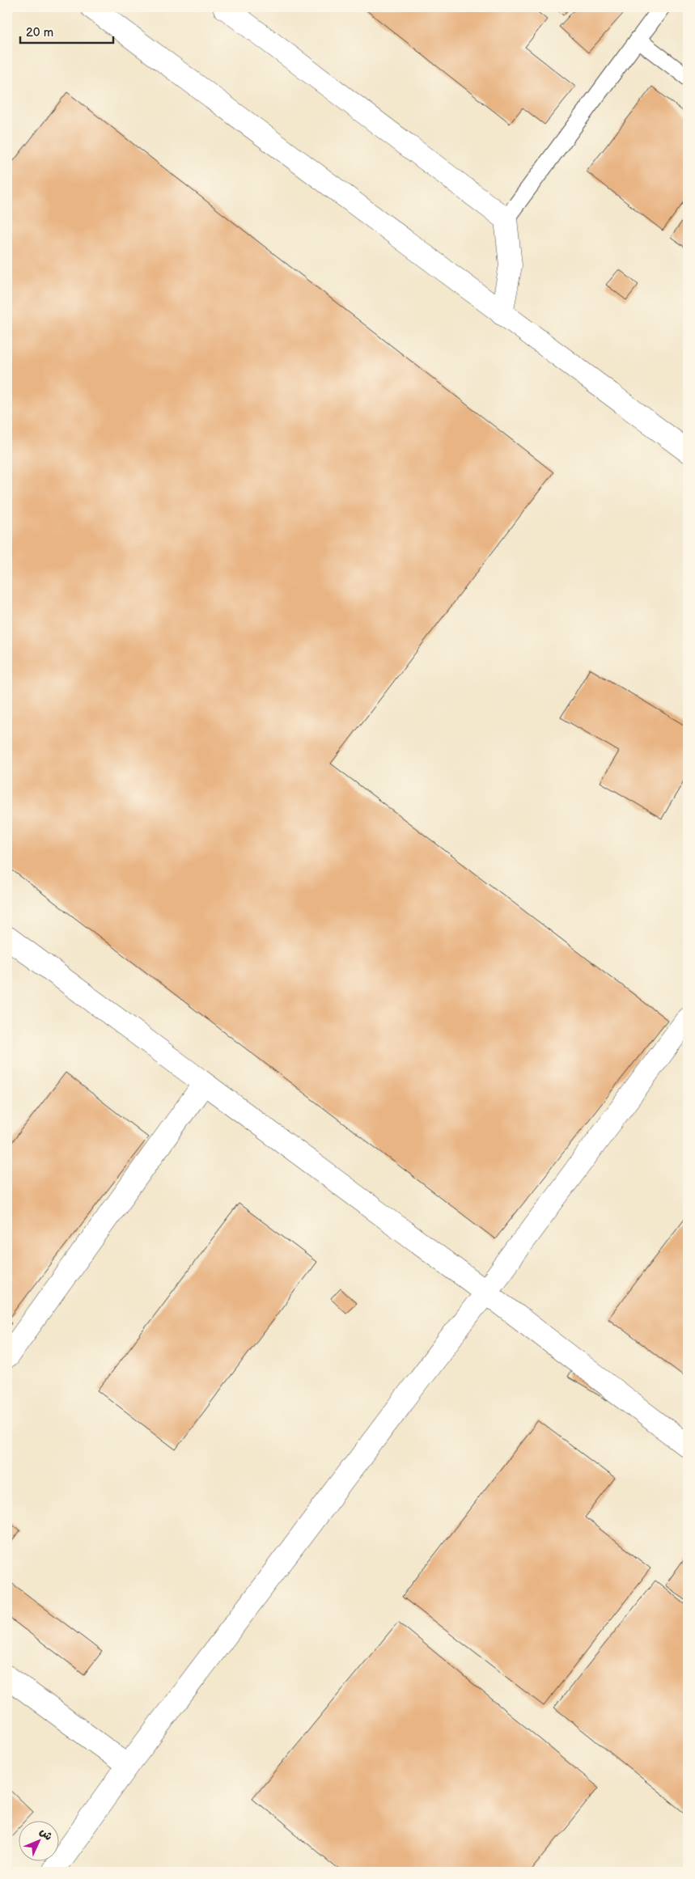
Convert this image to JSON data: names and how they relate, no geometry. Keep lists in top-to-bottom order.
{
  "scale_bar": "20 m",
  "north": "top right"
}
